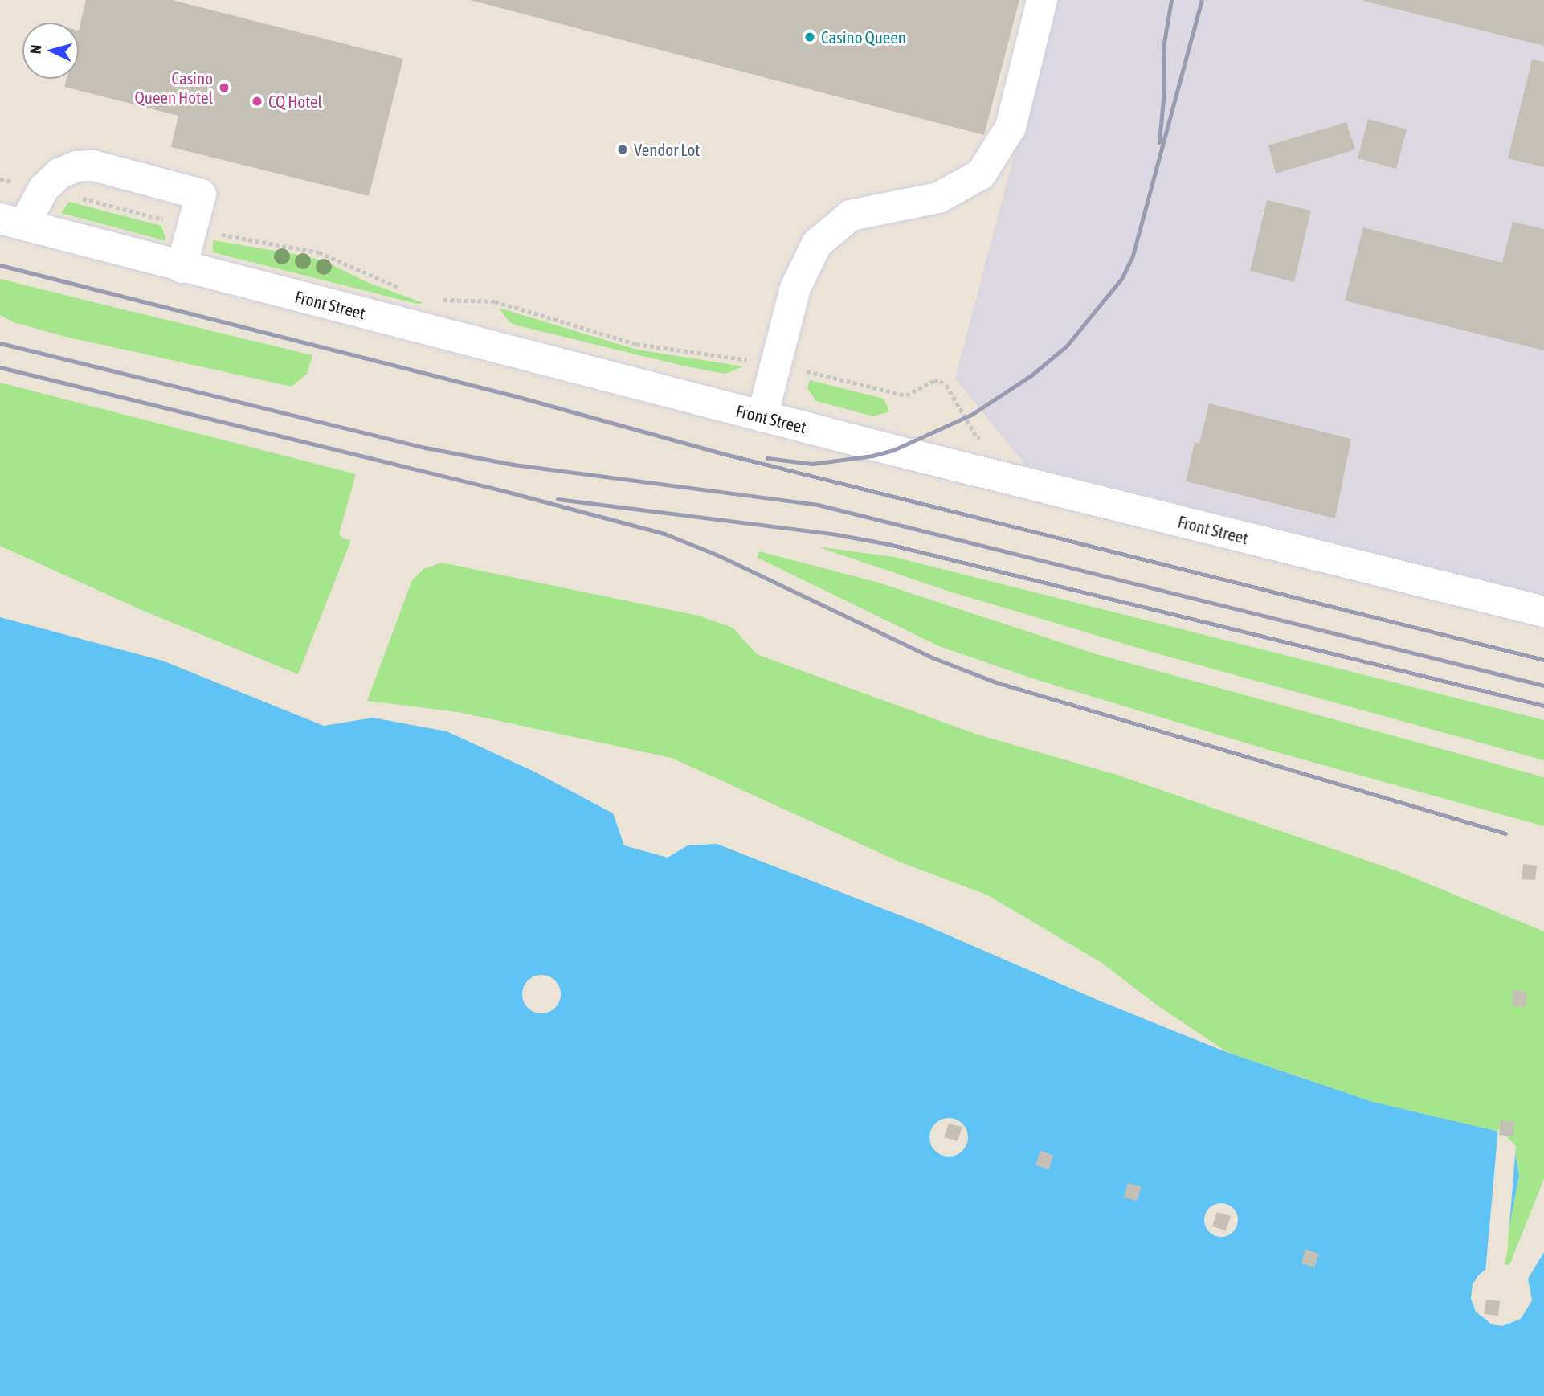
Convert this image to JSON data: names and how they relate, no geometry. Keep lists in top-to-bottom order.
{
  "streets": {
    "street": ["Front Street"]
  },
  "places": [
    "Casino Queen",
    "Casino Queen Hotel",
    "CQ Hotel",
    "Vendor Lot"
  ],
  "north": "left"
}
